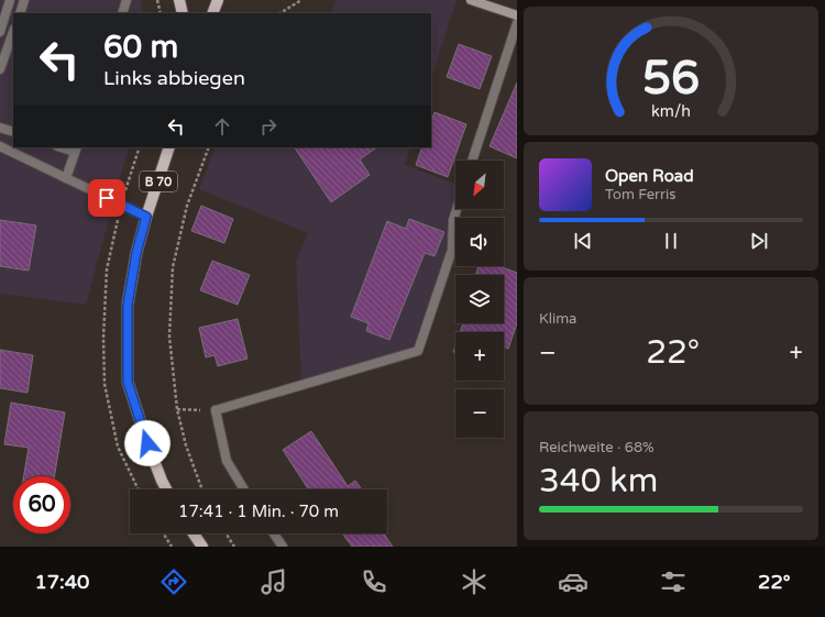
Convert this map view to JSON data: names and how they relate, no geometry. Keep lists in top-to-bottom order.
{
  "streets": {
    "main road": ["B 70"]
  },
  "north": "bottom left",
  "page": {
    "turn": ["60 m", "Links abbiegen"],
    "song": ["Open Road", "Tom Ferris"],
    "map_buttons": ["+", "−"],
    "tile": [
      "Klima",
      ["Reichweite · 68%", "340 km"]
    ],
    "heat": ["−", "22°", "+"],
    "limit": "60",
    "trip": "17:41 · 1 Min. · 70 m",
    "tabs": ["17:40", "22°"],
    "gauge": ["56", "km/h"]
  }
}
